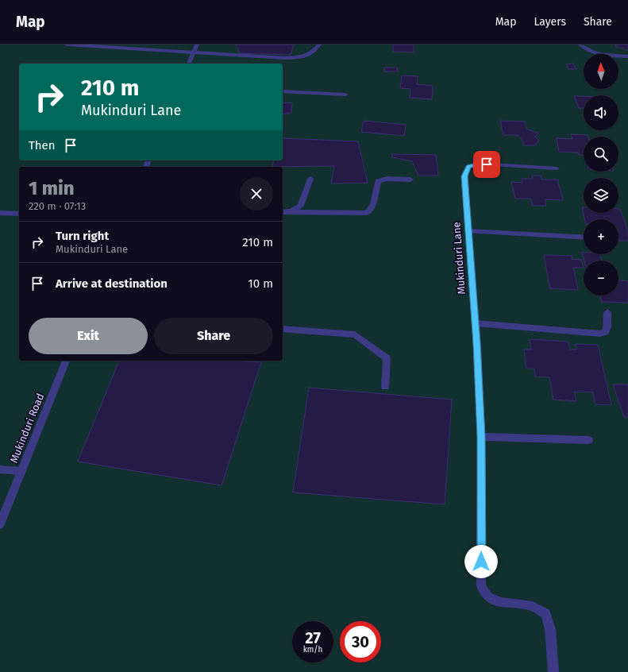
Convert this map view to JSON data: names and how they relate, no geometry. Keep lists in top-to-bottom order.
{
  "streets": {
    "street": ["Mukinduri Lane", "Mukinduri Road"]
  },
  "north": "top",
  "page": {
    "header": "Map",
    "nav": ["Map", "Layers", "Share"],
    "map_buttons": ["+", "−"],
    "turn": ["210 m", "Mukinduri Lane"],
    "then": "Then",
    "heading": ["1 min", "220 m · 07:13"],
    "list": [
      {
        "name": "Turn right",
        "note": "Mukinduri Lane",
        "value": "210 m"
      },
      {
        "name": "Arrive at destination",
        "value": "10 m"
      }
    ],
    "buttons": ["Exit", "Share"],
    "speed": "27 km/h",
    "limit": "30"
  }
}
